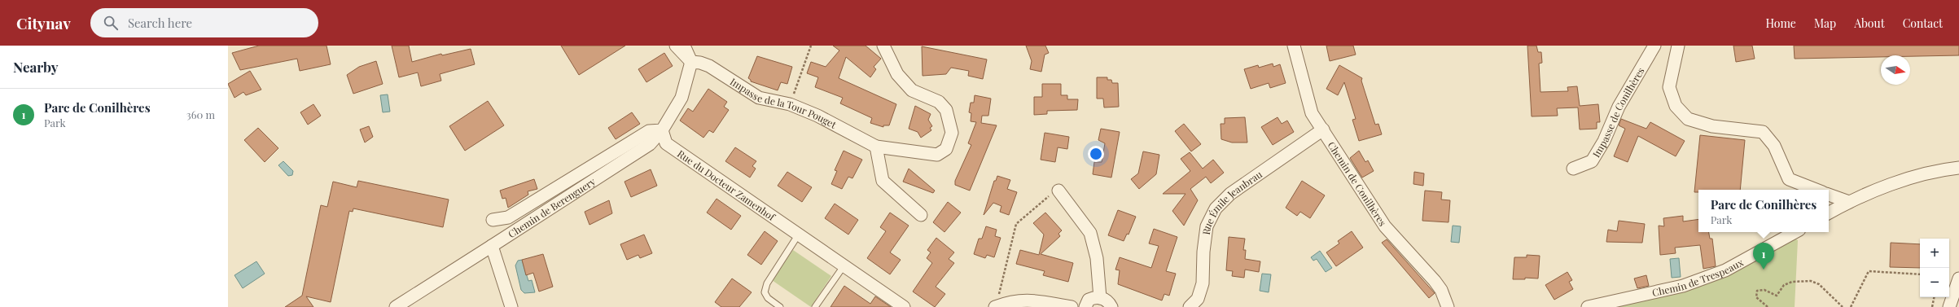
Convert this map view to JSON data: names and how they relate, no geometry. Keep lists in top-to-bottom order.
{
  "streets": {
    "street": [
      "Impasse de la Tour Pouget",
      "Impasse de Conilhères",
      "Chemin de Conilhères",
      "Rue du Docteur Zamenhof",
      "Rue Émile Jeanbrau",
      "Chemin de Berenguery",
      "Chemin de Trespeaux"
    ]
  },
  "crossings": [
    ["Impasse de la Tour Pouget", "Chemin de Berenguery"],
    ["Chemin de Conilhères", "Rue Émile Jeanbrau"],
    ["Rue du Docteur Zamenhof", "Chemin de Berenguery"]
  ],
  "north": "right",
  "page": {
    "header": "Citynav",
    "search": "Search here",
    "nav": [
      "Home",
      "Map",
      "About",
      "Contact"
    ],
    "heading": "Nearby",
    "list": [
      {
        "mark": "1",
        "name": "Parc de Conilhères",
        "note": "Park",
        "value": "360 m"
      }
    ],
    "popup": ["Parc de Conilhères", "Park"],
    "map_buttons": ["+", "−"],
    "pins": "1"
  }
}
